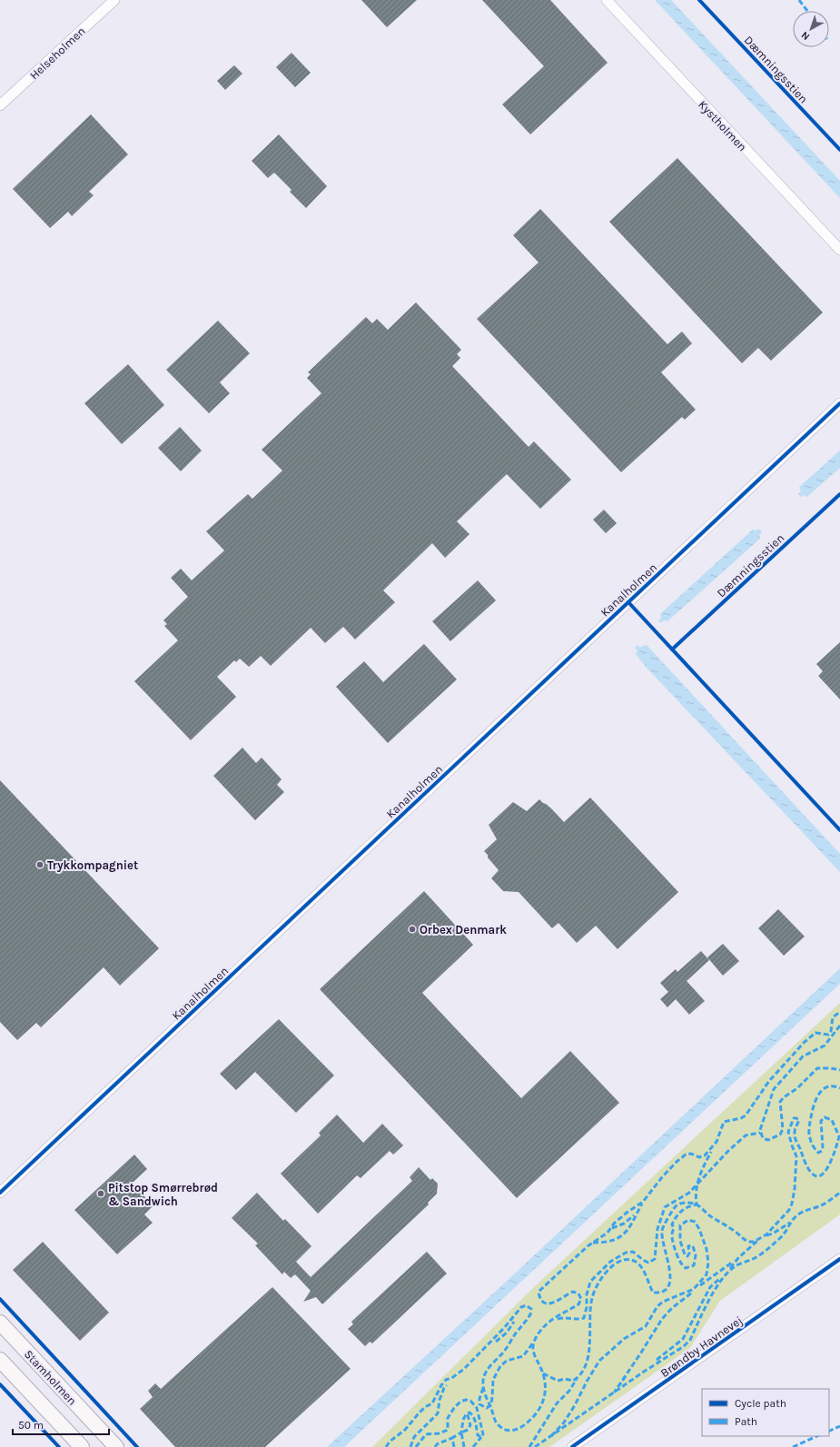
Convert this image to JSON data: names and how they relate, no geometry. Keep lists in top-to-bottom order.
{
  "streets": {
    "street": [
      "Helseholmen",
      "Kystholmen",
      "Kanalholmen",
      "Brøndby Havnevej",
      "Stamholmen"
    ],
    "cycle path": ["Dæmningsstien"]
  },
  "places": ["Trykkompagniet", "Orbex Denmark", "Pitstop Smørrebrød & Sandwich"],
  "legend": ["Cycle path", "Path"],
  "scale_bar": "50 m",
  "north": "bottom left"
}
